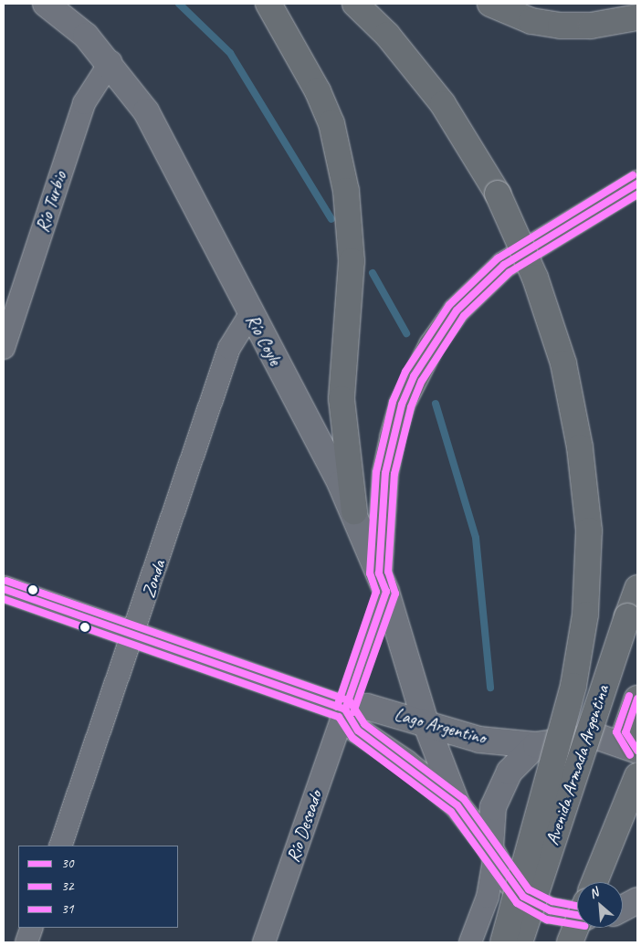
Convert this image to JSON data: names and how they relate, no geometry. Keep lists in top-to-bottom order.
{
  "streets": {
    "main road": ["Avenida Armada Argentina"],
    "street": [
      "Río Turbio",
      "Río Coyle",
      "Zonda",
      "Lago Argentino",
      "Río Deseado"
    ]
  },
  "crossings": [
    ["Río Turbio", "Río Coyle"],
    ["Río Coyle", "Zonda"],
    ["Río Coyle", "Lago Argentino"],
    ["Zonda", "Lago Argentino"],
    ["Lago Argentino", "Río Deseado"]
  ],
  "lines": ["transit line 31", "transit line 30", "transit line 32"],
  "legend": ["30", "32", "31"],
  "north": "top left"
}
